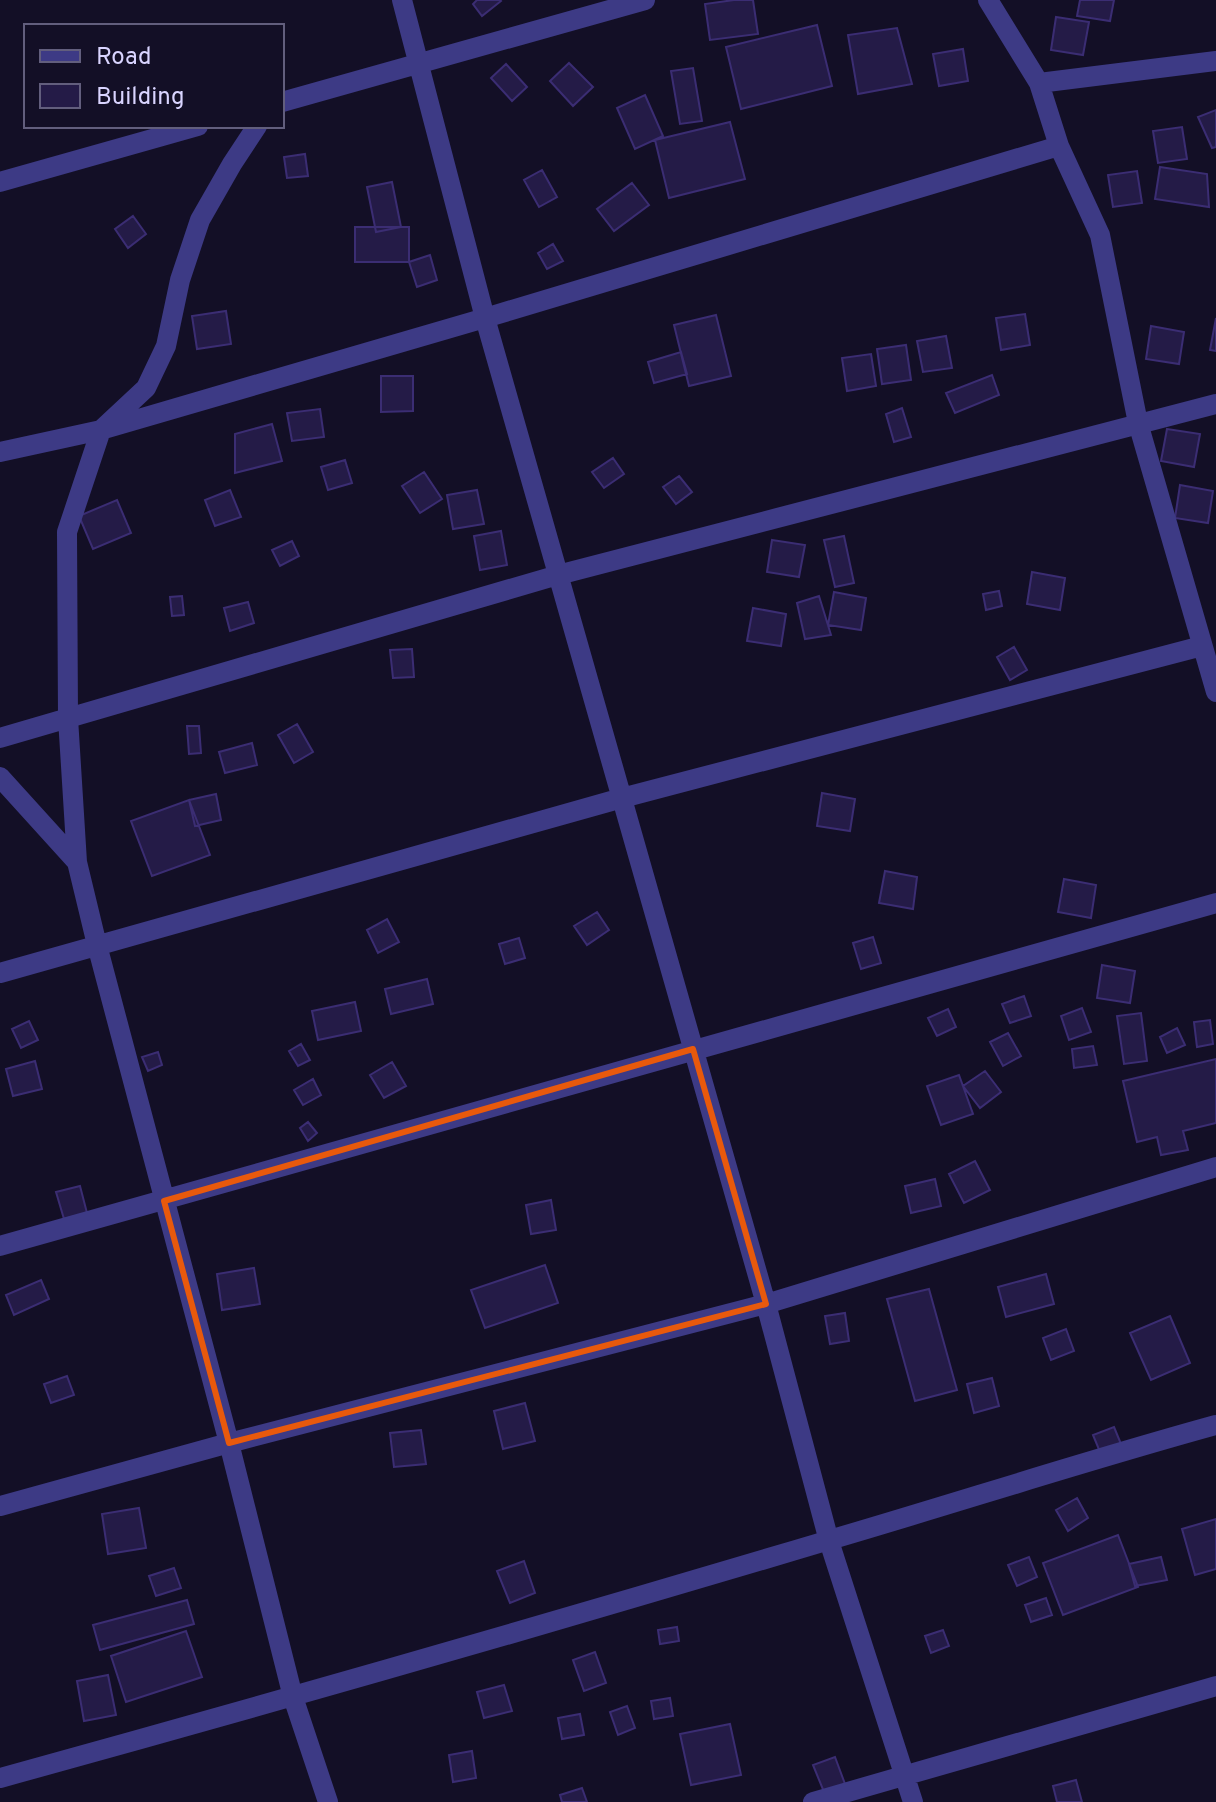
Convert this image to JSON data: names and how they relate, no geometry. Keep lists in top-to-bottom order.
{
  "legend": ["Road", "Building"]
}
